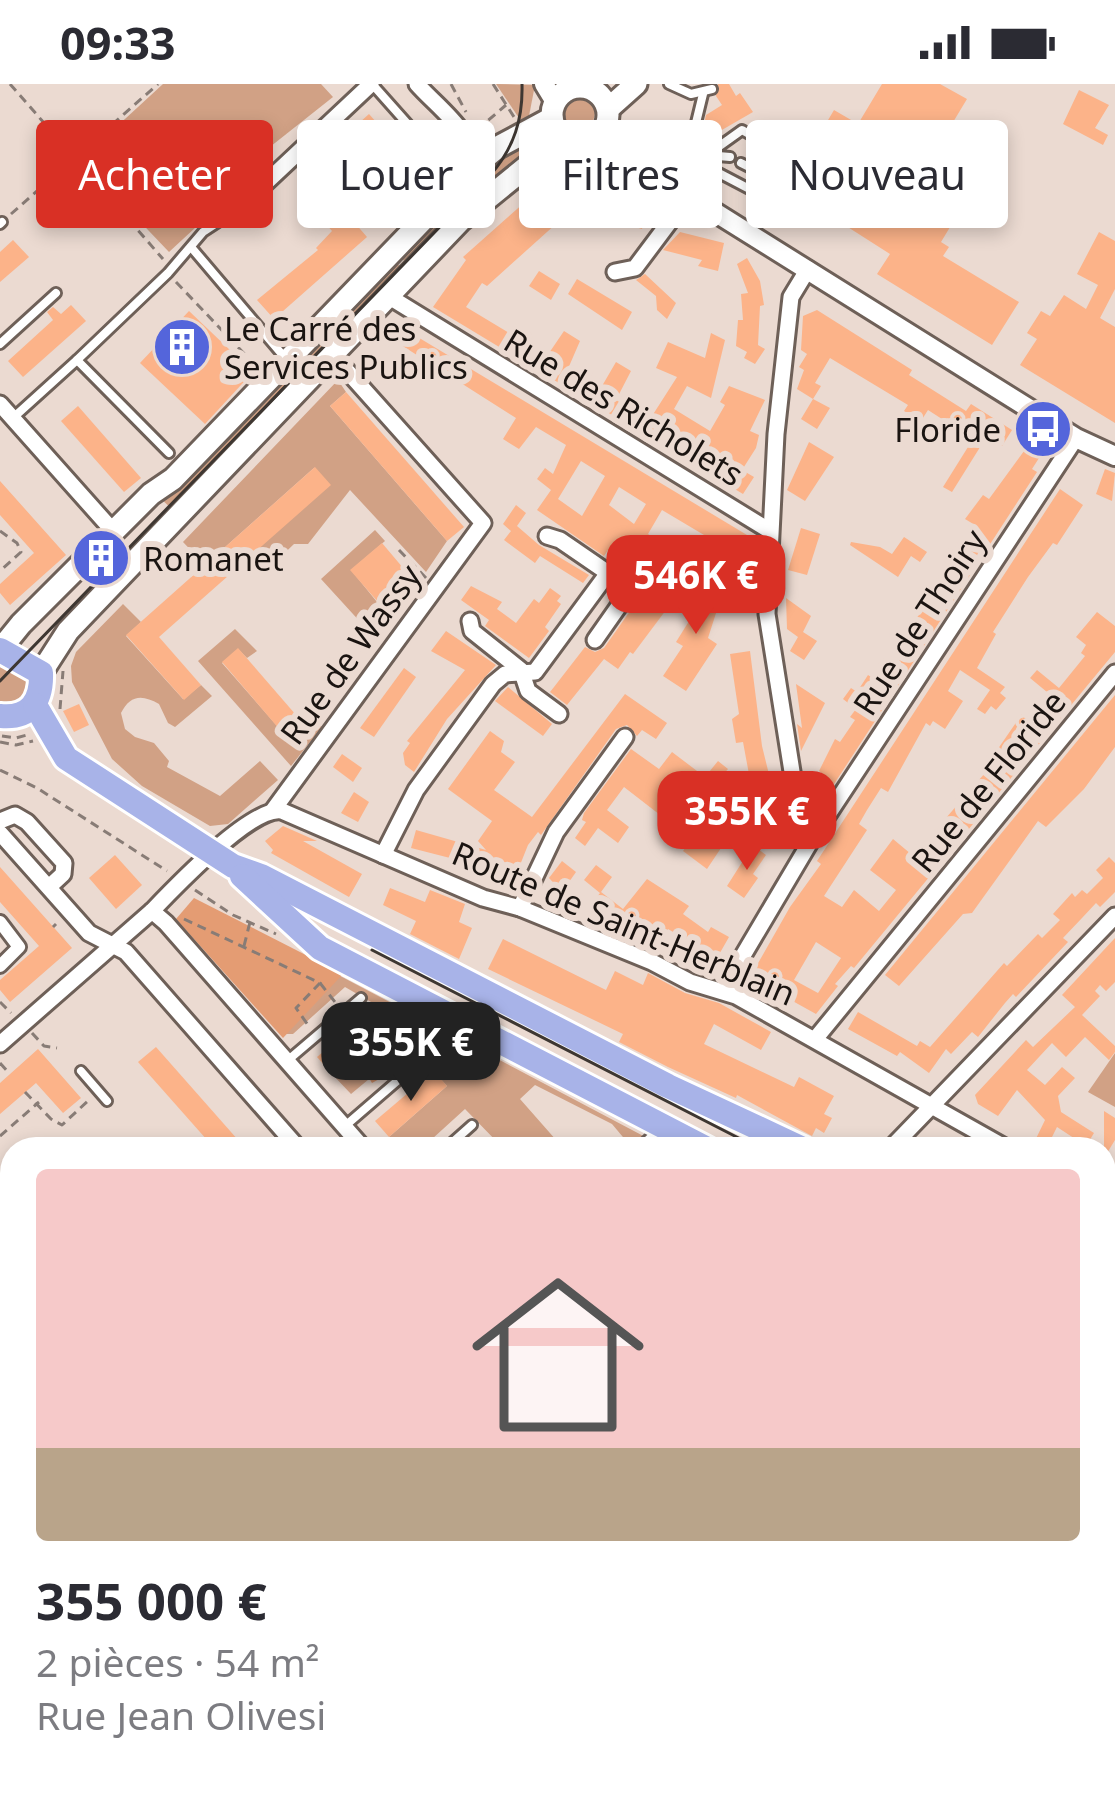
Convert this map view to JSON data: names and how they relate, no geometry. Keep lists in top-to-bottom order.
{
  "streets": {
    "street": [
      "Rue des Richolets",
      "Rue de Thoiry",
      "Rue de Wassy",
      "Rue de Floride",
      "Route de Saint-Herblain"
    ]
  },
  "crossings": [
    ["Rue de Thoiry", "Route de Saint-Herblain"],
    ["Rue de Wassy", "Route de Saint-Herblain"],
    ["Rue de Floride", "Route de Saint-Herblain"]
  ],
  "places": {
    "building": ["Le Carré des Services Publics", "Romanet"],
    "bus stop": ["Floride"]
  },
  "page": {
    "status": "09:33",
    "chip": [
      "Acheter",
      "Louer",
      "Filtres",
      "Nouveau"
    ],
    "price": ["546K €", "355K €", "355K €"],
    "list": [
      {
        "name": "355 000 €",
        "note": "2 pièces · 54 m² · Rue Jean Olivesi"
      }
    ]
  }
}
